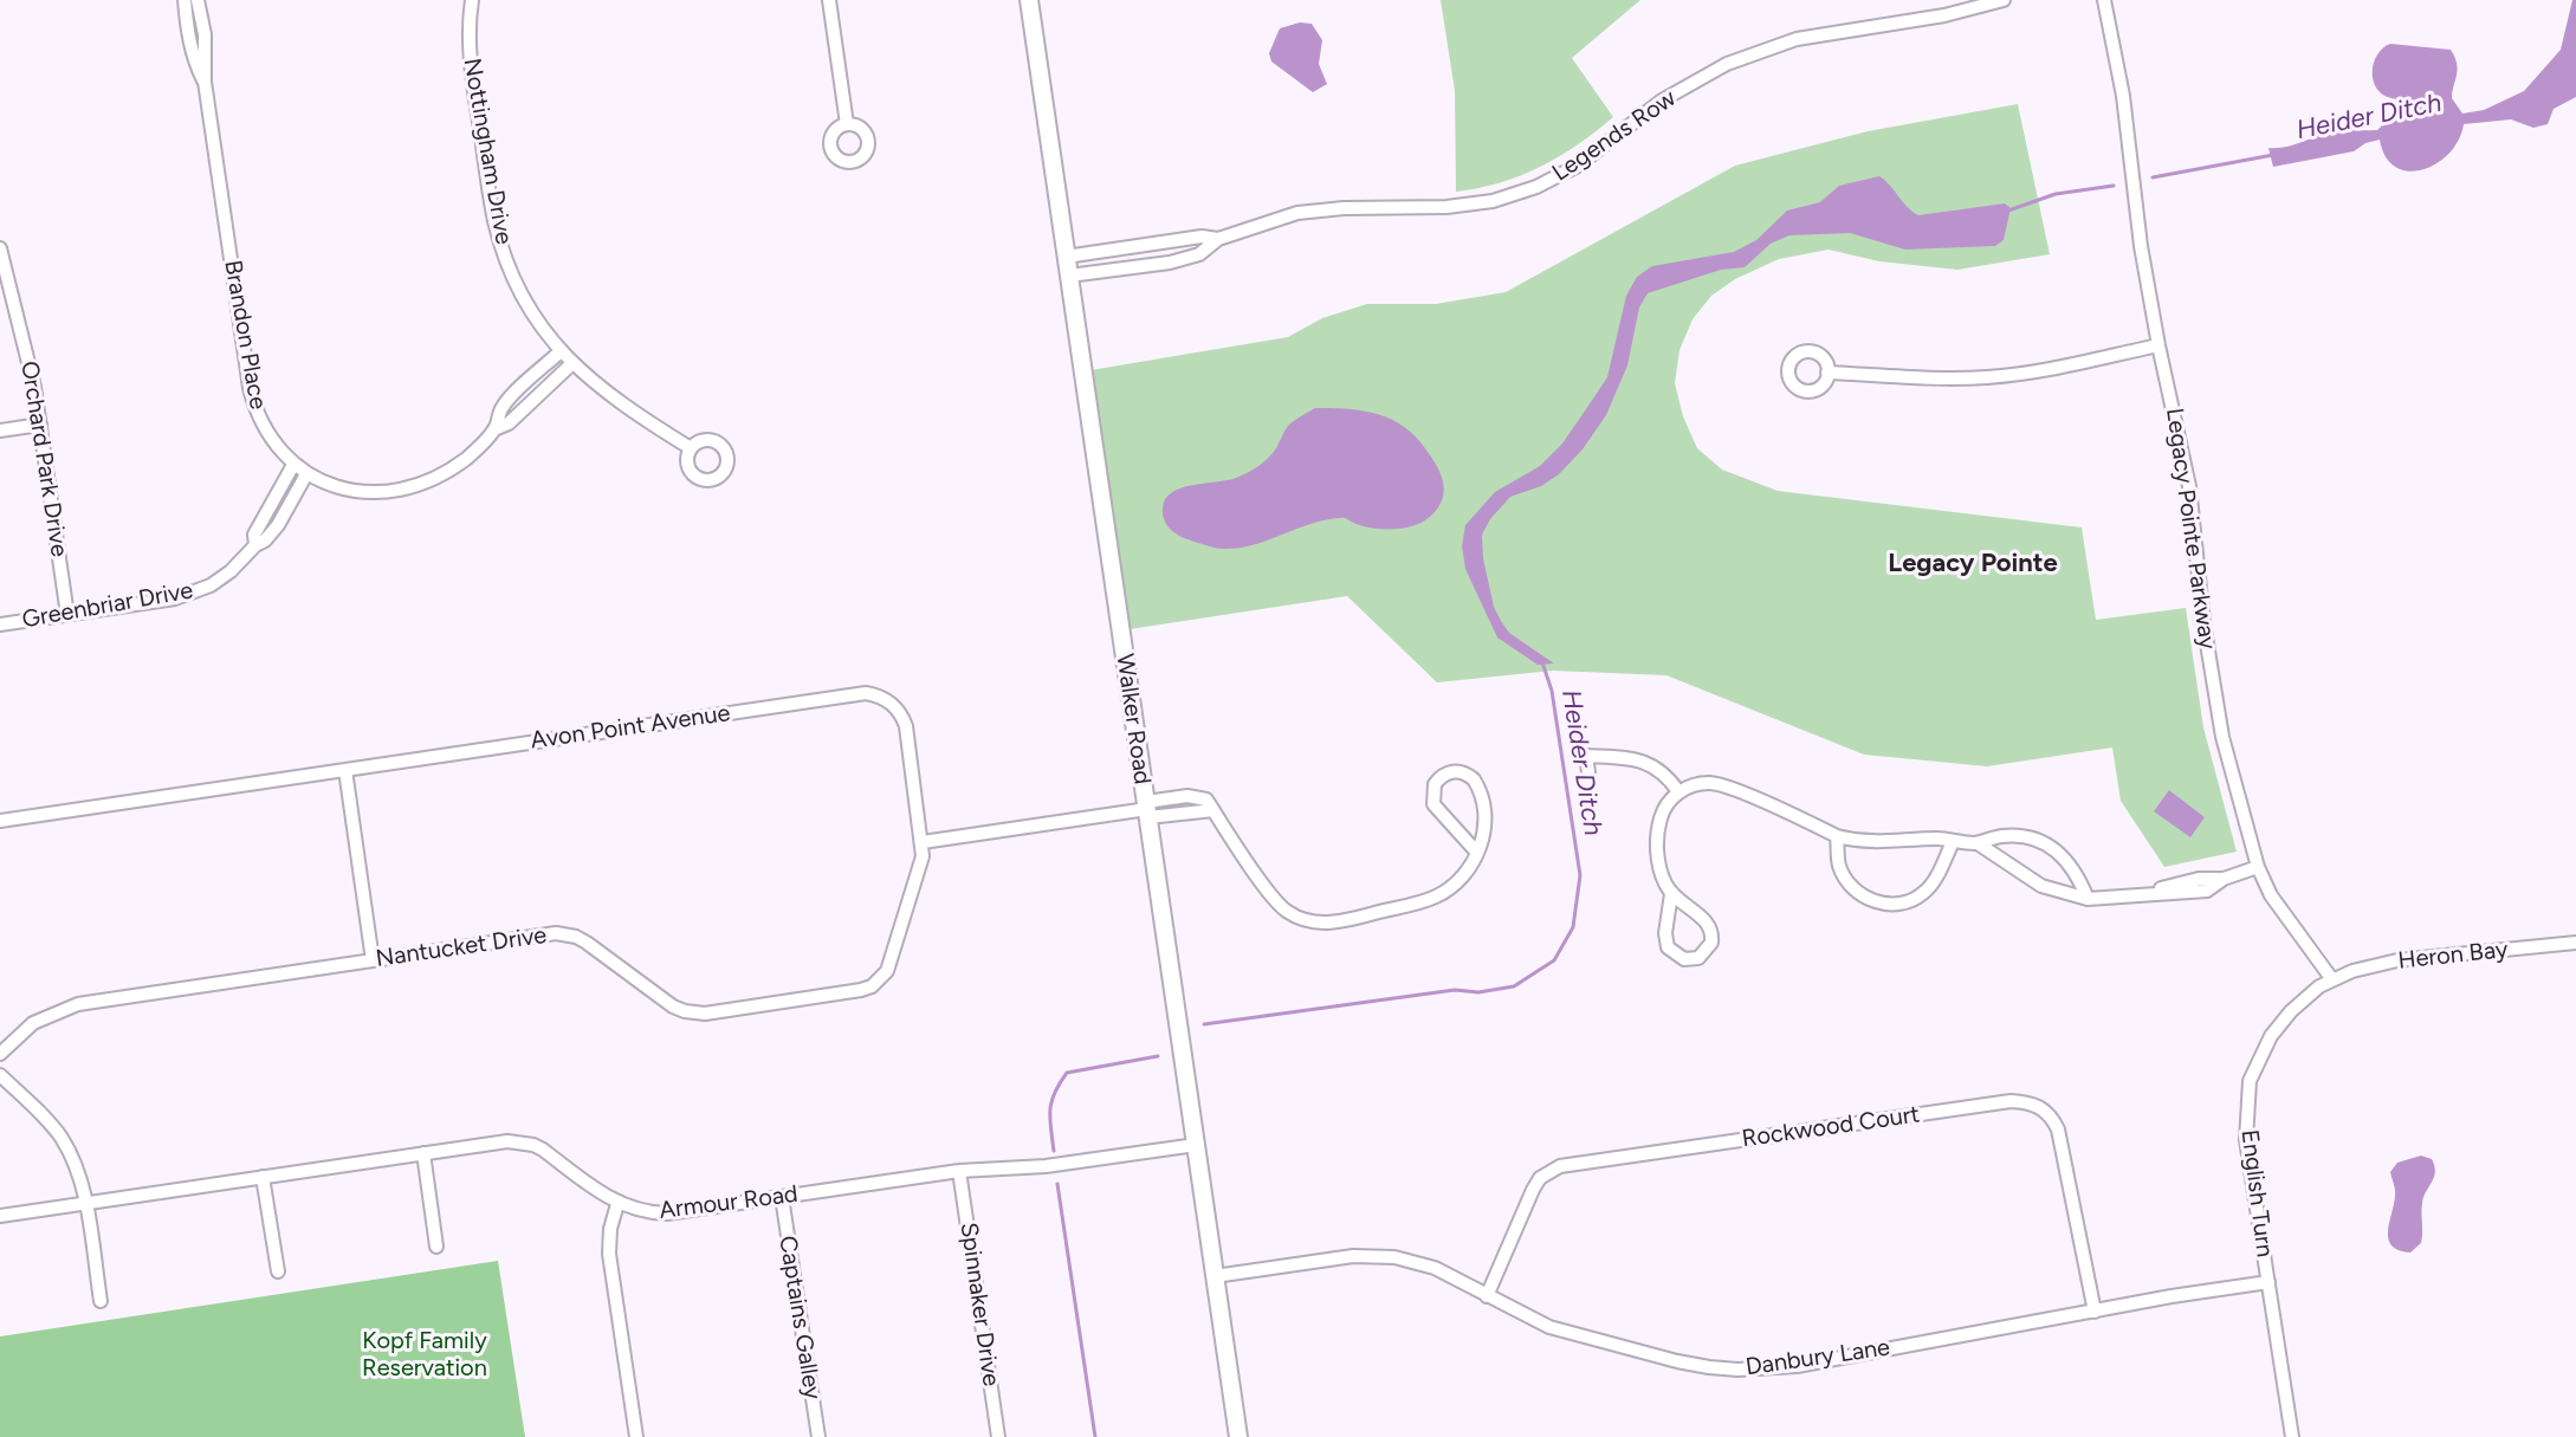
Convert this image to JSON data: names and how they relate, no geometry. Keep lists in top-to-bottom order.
{
  "streets": {
    "street": [
      "Legends Row",
      "Nottingham Drive",
      "Brandon Place",
      "Orchard Park Drive",
      "Legacy Pointe Parkway",
      "Greenbriar Drive",
      "Walker Road",
      "Avon Point Avenue",
      "Nantucket Drive",
      "Heron Bay",
      "Rockwood Court",
      "English Turn",
      "Armour Road",
      "Spinnaker Drive",
      "Captains Galley",
      "Danbury Lane"
    ]
  },
  "crossings": [
    ["Legends Row", "Walker Road"],
    ["Nottingham Drive", "Brandon Place"],
    ["Brandon Place", "Greenbriar Drive"],
    ["Orchard Park Drive", "Greenbriar Drive"],
    ["Legacy Pointe Parkway", "Heron Bay"],
    ["Legacy Pointe Parkway", "English Turn"],
    ["Walker Road", "Armour Road"],
    ["Walker Road", "Danbury Lane"],
    ["Avon Point Avenue", "Nantucket Drive"],
    ["Heron Bay", "English Turn"],
    ["Rockwood Court", "Danbury Lane"],
    ["English Turn", "Danbury Lane"],
    ["Armour Road", "Spinnaker Drive"],
    ["Armour Road", "Captains Galley"]
  ],
  "districts": ["Legacy Pointe"],
  "water": ["Heider Ditch"],
  "parks": ["Kopf Family Reservation"]
}
